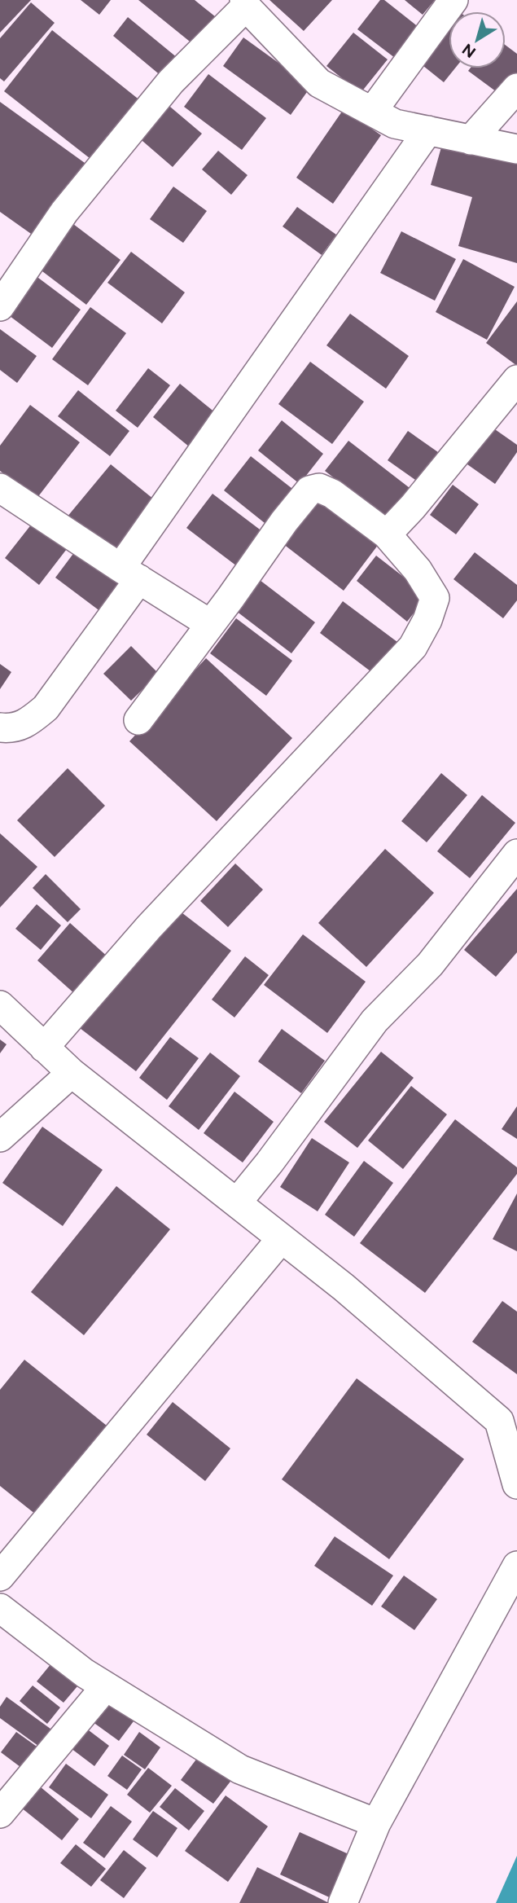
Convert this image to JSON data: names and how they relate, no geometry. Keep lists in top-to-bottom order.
{
  "north": "bottom left"
}
